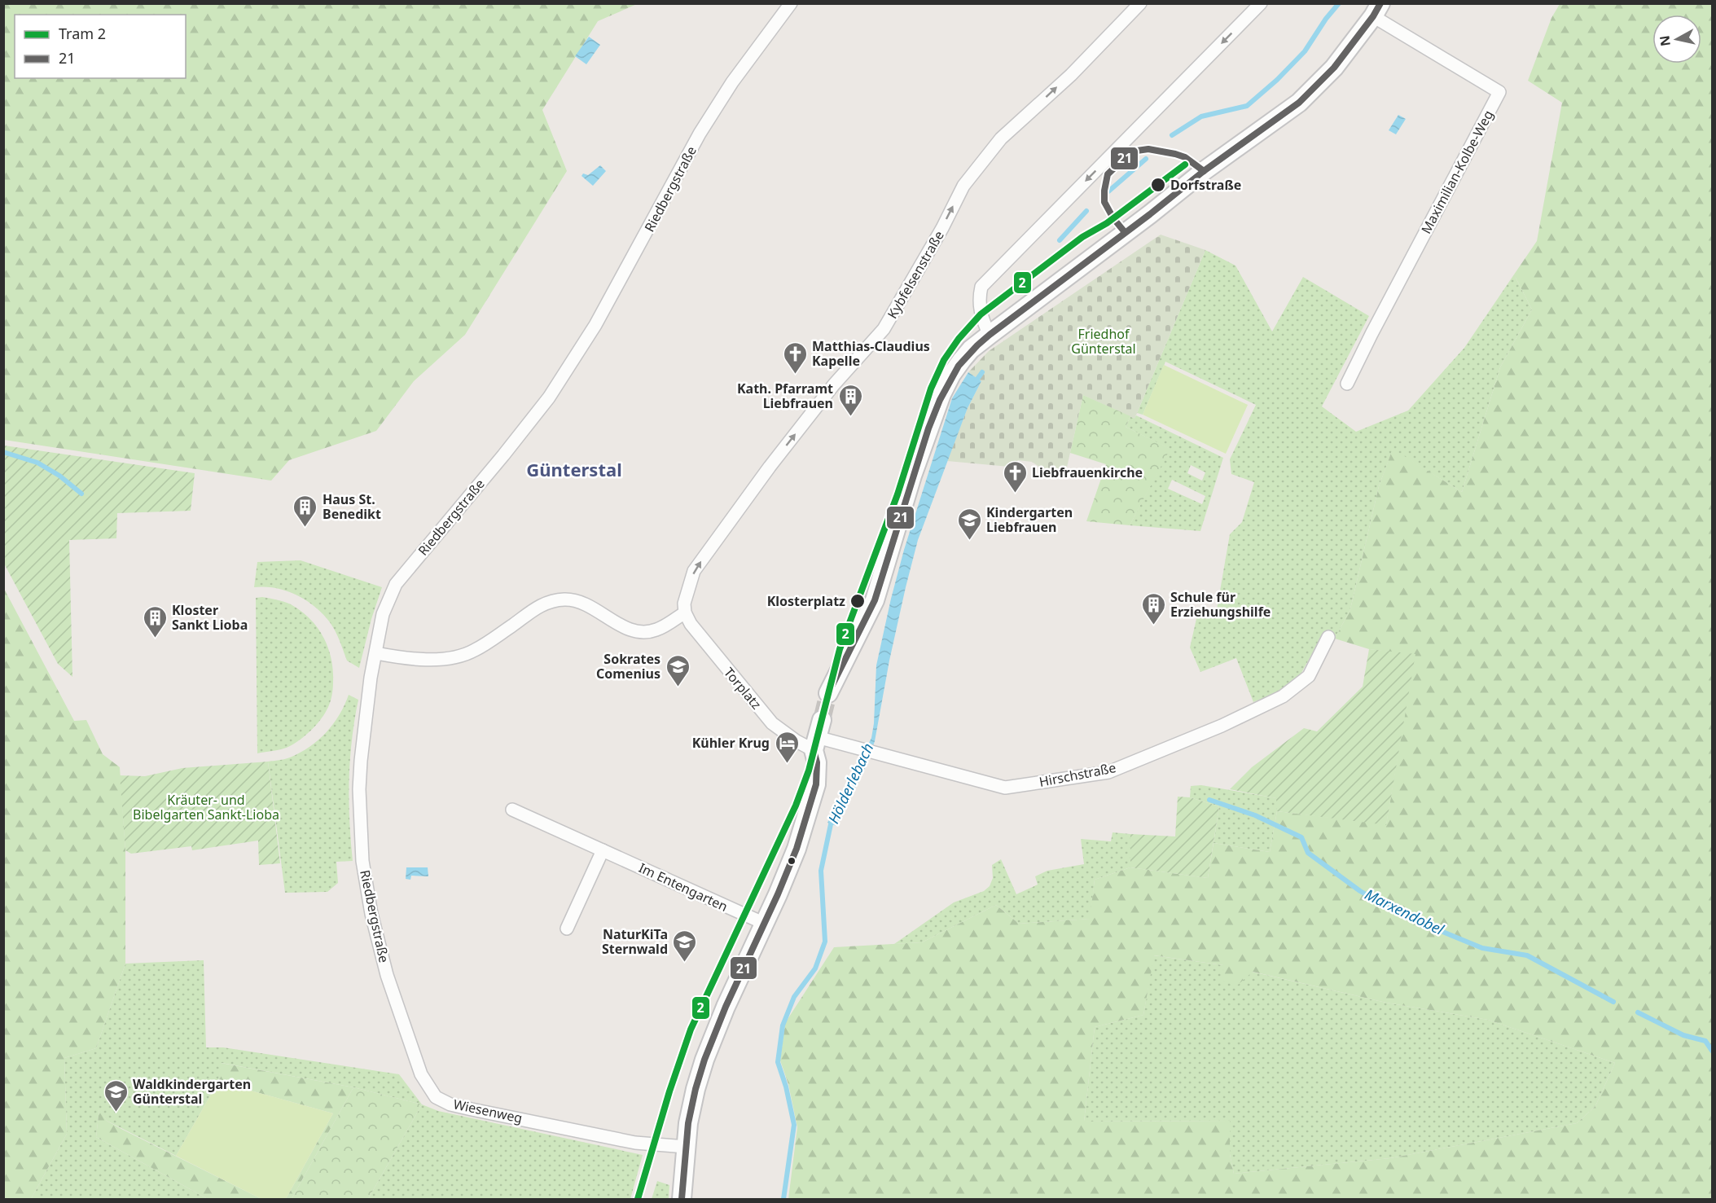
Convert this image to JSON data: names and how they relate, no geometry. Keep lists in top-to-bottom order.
{
  "streets": {
    "street": [
      "Maximilian-Kolbe-Weg",
      "Riedbergstraße",
      "Kybfelsenstraße",
      "Torplatz",
      "Hirschstraße",
      "Im Entengarten",
      "Wiesenweg"
    ]
  },
  "crossings": [
    ["Riedbergstraße", "Wiesenweg"],
    ["Kybfelsenstraße", "Torplatz"],
    ["Torplatz", "Hirschstraße"]
  ],
  "districts": ["Günterstal"],
  "water": ["Hölderlebach", "Marxendobel"],
  "parks": ["Friedhof Günterstal", "Kräuter- und Bibelgarten Sankt-Lioba"],
  "places": {
    "other": ["Dorfstraße", "Klosterplatz"],
    "church": ["Matthias-Claudius Kapelle", "Liebfrauenkirche"],
    "building": [
      "Kath. Pfarramt Liebfrauen",
      "Haus St. Benedikt",
      "Schule für Erziehungshilfe",
      "Kloster Sankt Lioba"
    ],
    "school or university": [
      "Kindergarten Liebfrauen",
      "Sokrates Comenius",
      "NaturKiTa Sternwald",
      "Waldkindergarten Günterstal"
    ],
    "hotel": ["Kühler Krug"]
  },
  "lines": ["transit line 21", "tram line 2"],
  "legend": ["Tram 2", "21"],
  "north": "left"
}
